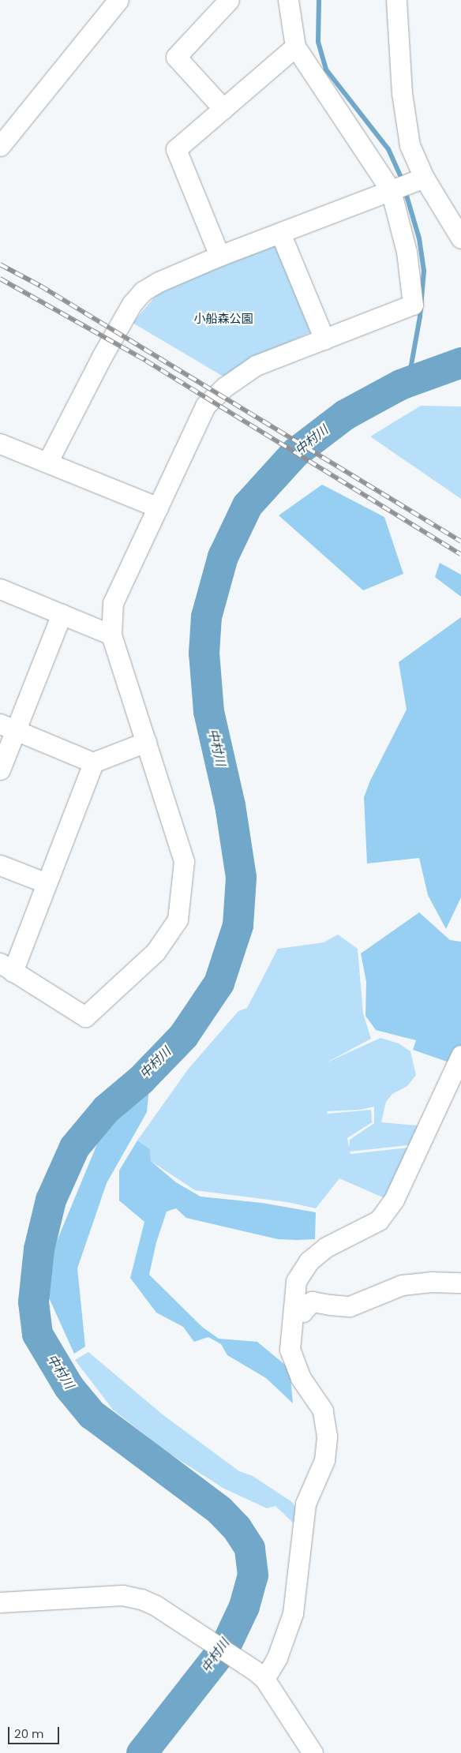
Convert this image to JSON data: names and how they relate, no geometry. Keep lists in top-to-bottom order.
{
  "water": ["中村川"],
  "parks": ["小船森公園"],
  "scale_bar": "20 m"
}
